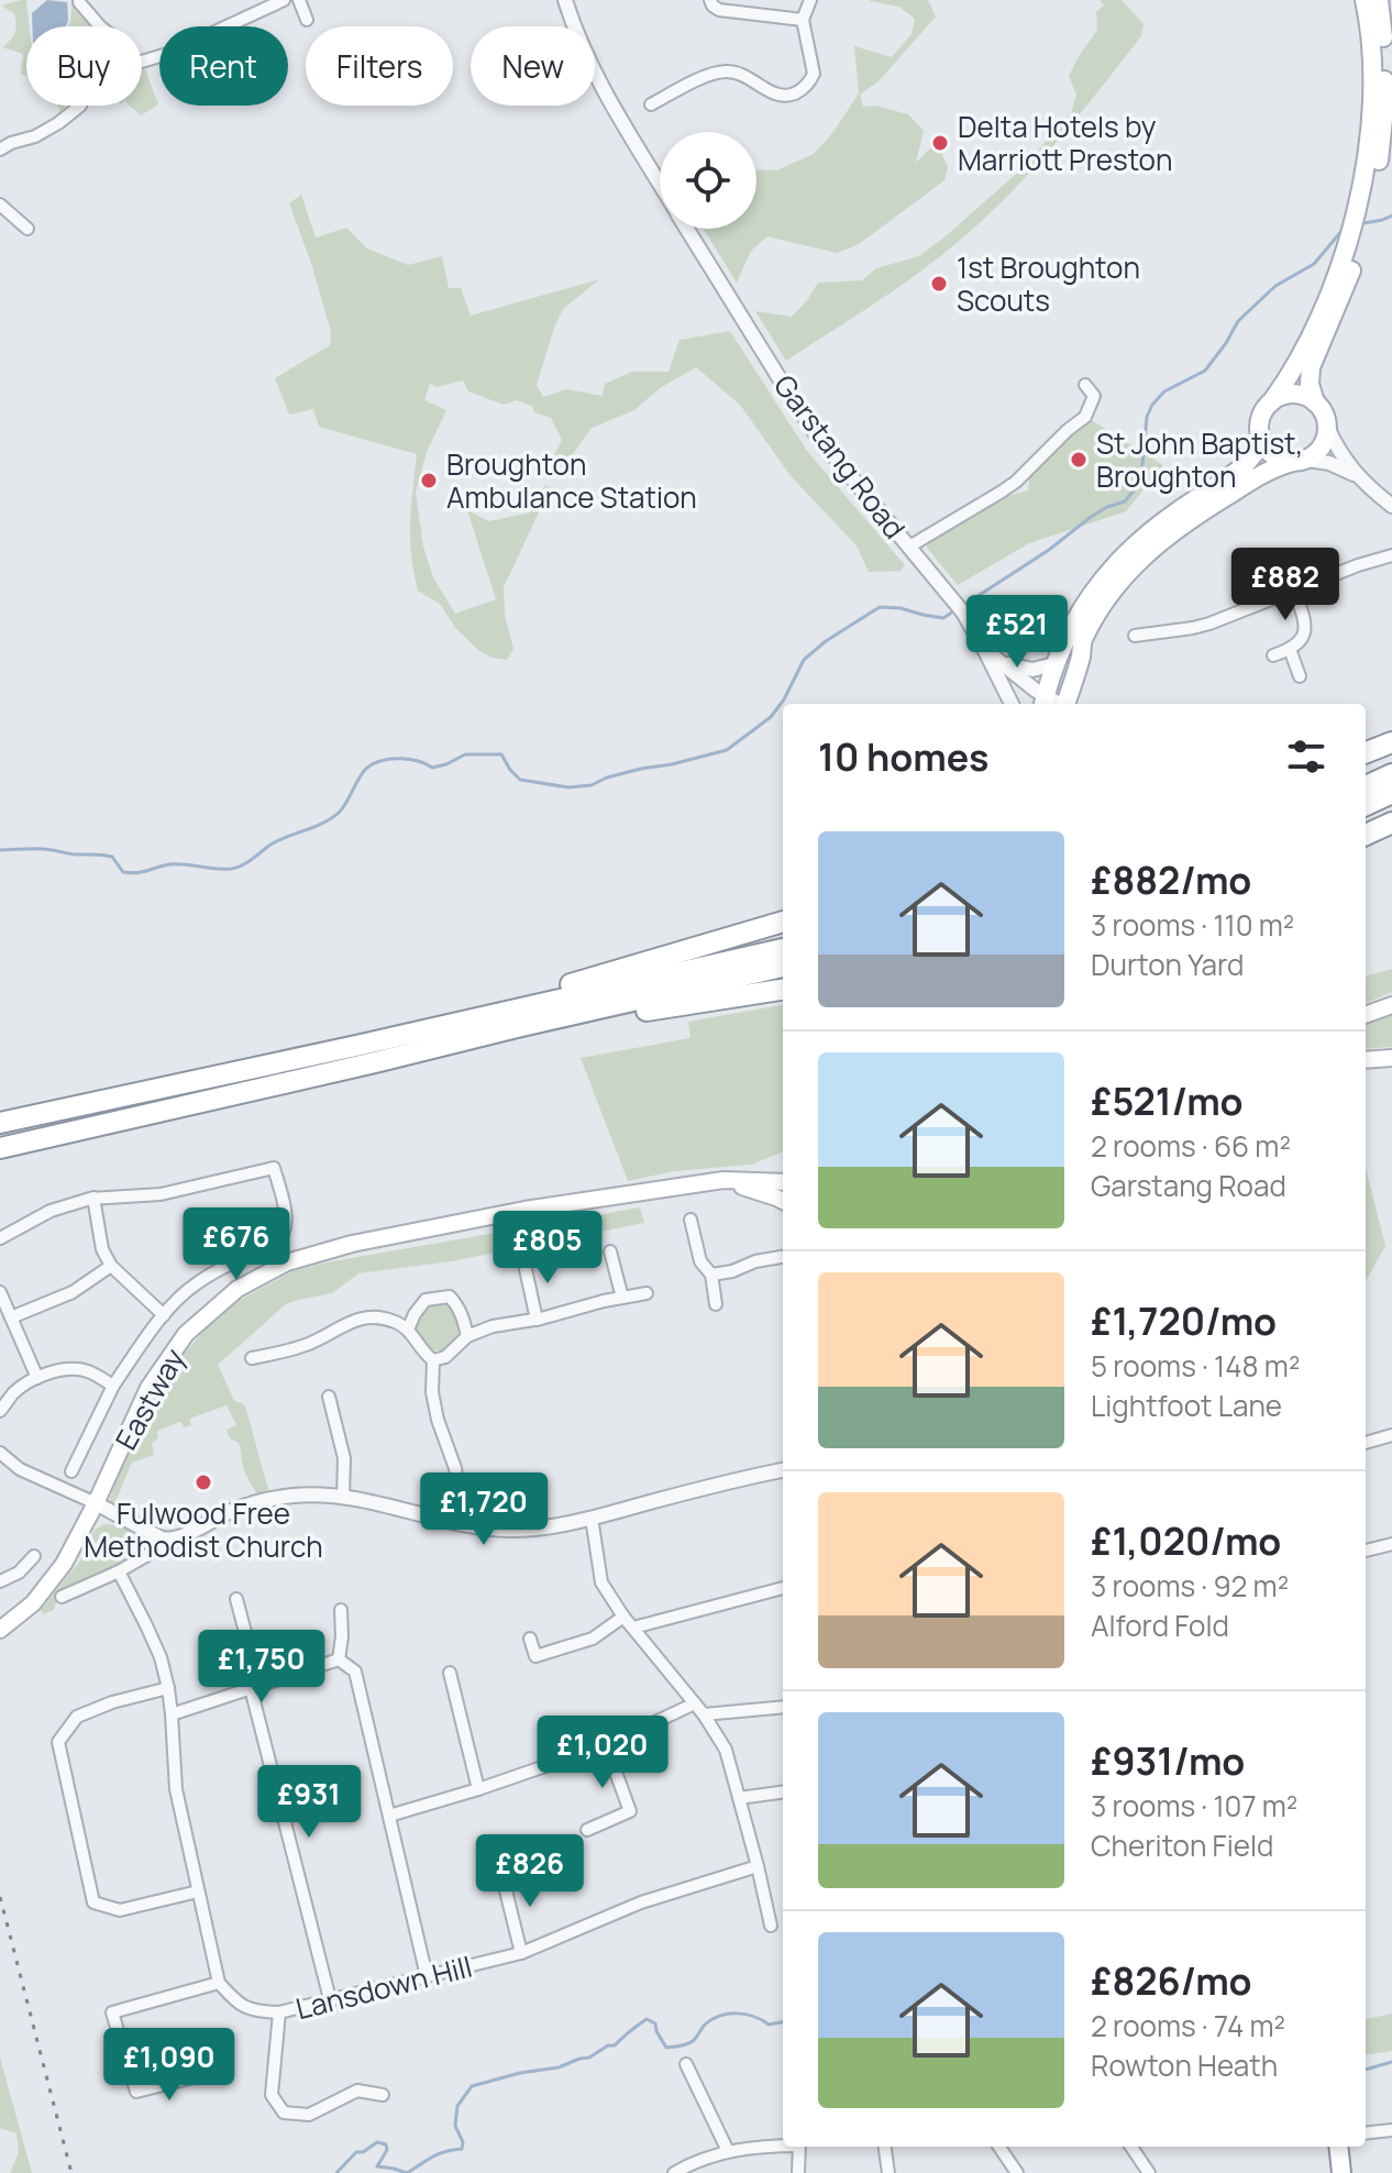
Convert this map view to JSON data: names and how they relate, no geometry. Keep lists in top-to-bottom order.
{
  "streets": {
    "main road": ["Eastway"],
    "street": ["Garstang Road", "Lansdown Hill"]
  },
  "places": [
    "Delta Hotels by Marriott Preston",
    "1st Broughton Scouts",
    "St John Baptist, Broughton",
    "Broughton Ambulance Station",
    "Fulwood Free Methodist Church"
  ],
  "page": {
    "chip": [
      "Buy",
      "Rent",
      "Filters",
      "New"
    ],
    "price": [
      "£882",
      "£521",
      "£676",
      "£805",
      "£1,720",
      "£1,750",
      "£1,020",
      "£931",
      "£826",
      "£1,090"
    ],
    "heading": "10 homes",
    "list": [
      {
        "name": "£882/mo",
        "note": "3 rooms · 110 m² · Durton Yard"
      },
      {
        "name": "£521/mo",
        "note": "2 rooms · 66 m² · Garstang Road"
      },
      {
        "name": "£1,720/mo",
        "note": "5 rooms · 148 m² · Lightfoot Lane"
      },
      {
        "name": "£1,020/mo",
        "note": "3 rooms · 92 m² · Alford Fold"
      },
      {
        "name": "£931/mo",
        "note": "3 rooms · 107 m² · Cheriton Field"
      },
      {
        "name": "£826/mo",
        "note": "2 rooms · 74 m² · Rowton Heath"
      }
    ]
  }
}
